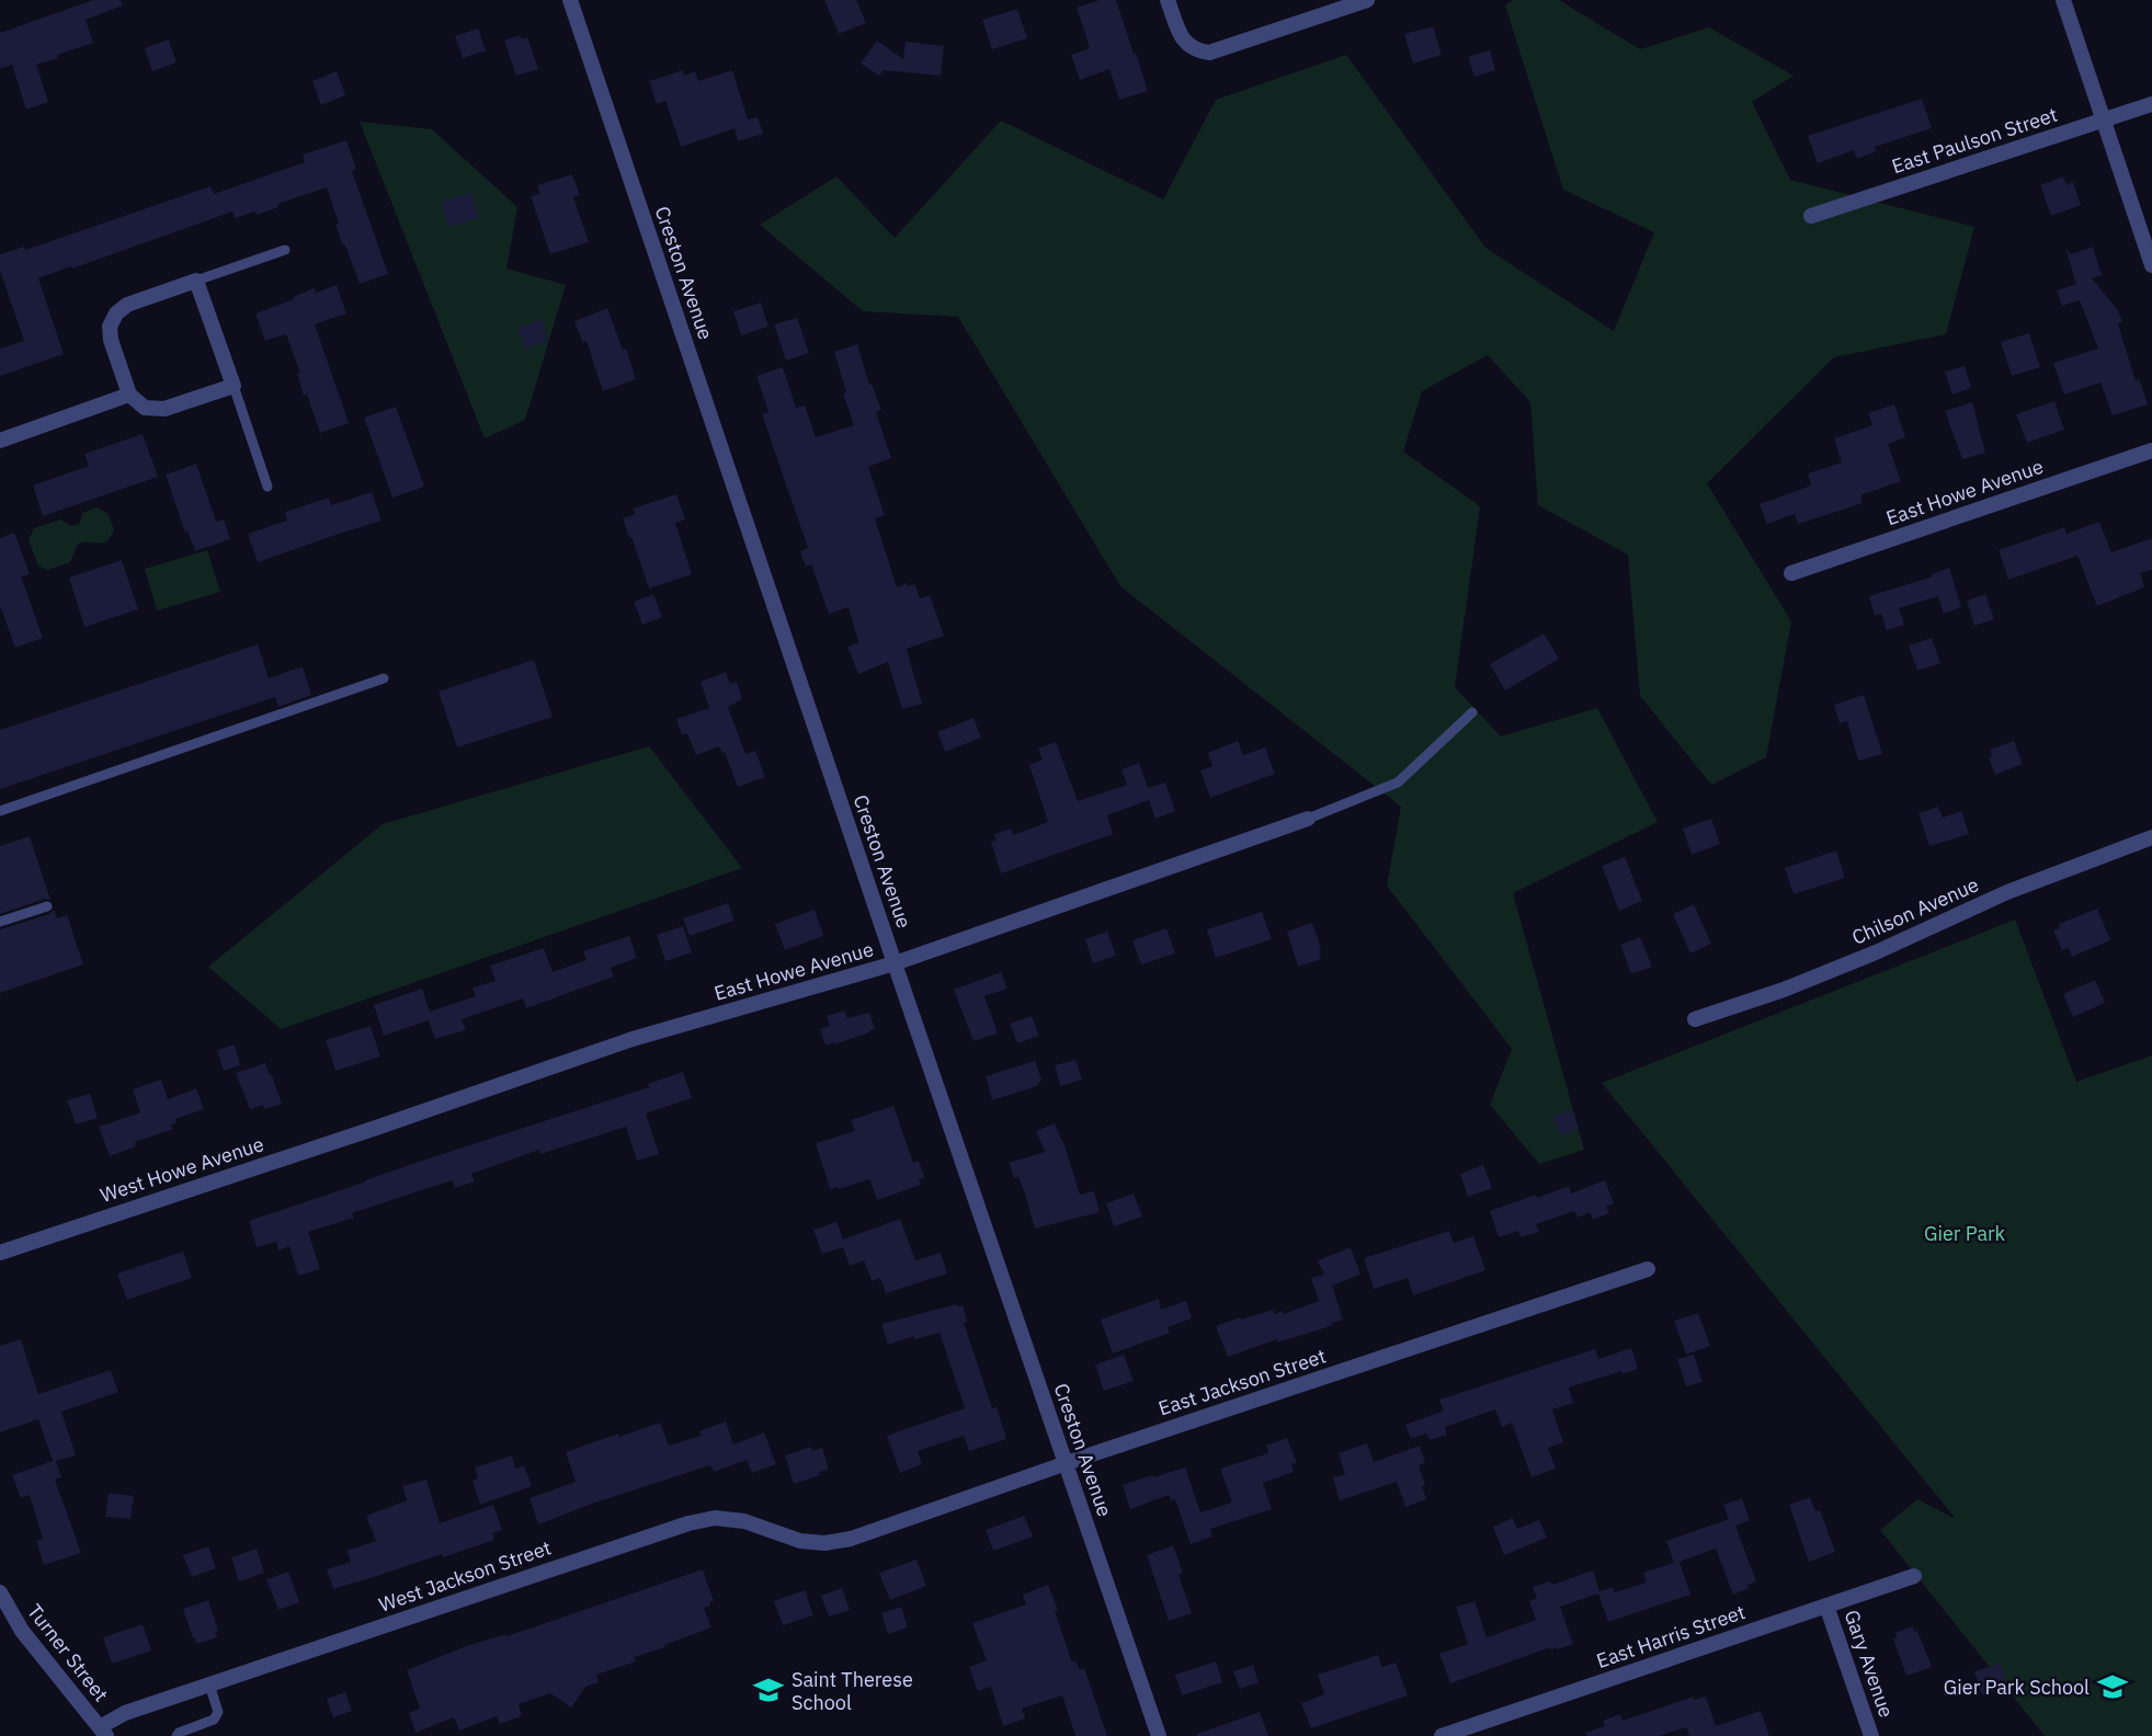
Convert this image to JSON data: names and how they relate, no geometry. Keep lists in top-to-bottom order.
{
  "streets": {
    "street": [
      "East Paulson Street",
      "Creston Avenue",
      "East Howe Avenue",
      "Chilson Avenue",
      "West Howe Avenue",
      "East Jackson Street",
      "West Jackson Street",
      "East Harris Street",
      "Turner Street",
      "Gary Avenue"
    ]
  },
  "crossings": [
    ["Creston Avenue", "East Howe Avenue"],
    ["Creston Avenue", "East Jackson Street"],
    ["East Howe Avenue", "West Howe Avenue"],
    ["East Jackson Street", "West Jackson Street"],
    ["West Jackson Street", "Turner Street"],
    ["East Harris Street", "Gary Avenue"]
  ],
  "parks": ["Gier Park"],
  "places": {
    "school or university": ["Gier Park School", "Saint Therese School"]
  }
}
